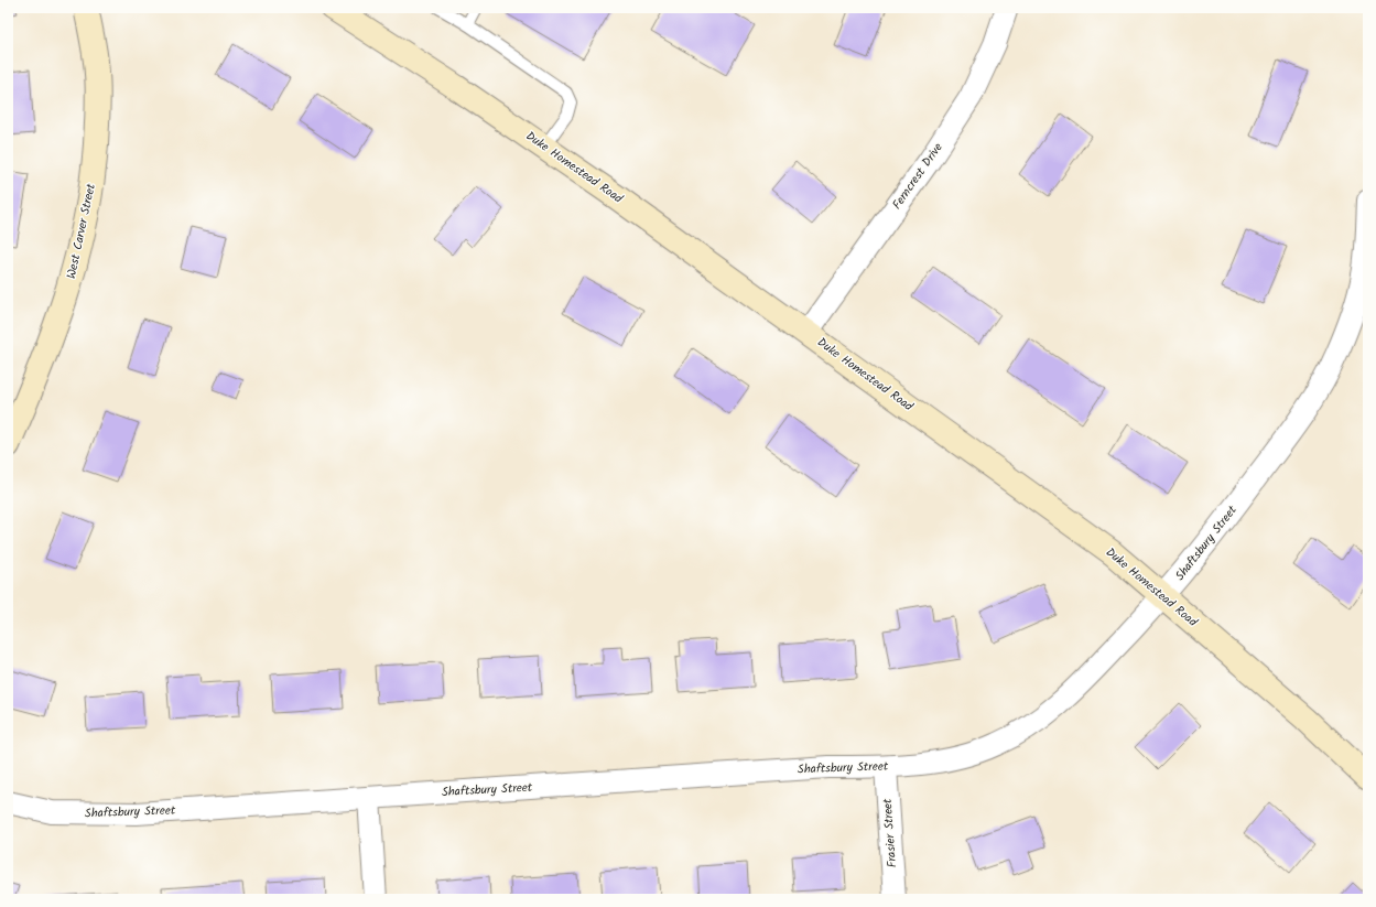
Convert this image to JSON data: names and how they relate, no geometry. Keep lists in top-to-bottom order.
{
  "streets": {
    "street": [
      "Duke Homestead Road",
      "Ferncrest Drive",
      "West Carver Street",
      "Shaftsbury Street",
      "Frasier Street"
    ]
  },
  "crossings": [
    ["Duke Homestead Road", "Ferncrest Drive"],
    ["Duke Homestead Road", "Shaftsbury Street"],
    ["Shaftsbury Street", "Frasier Street"]
  ]
}
